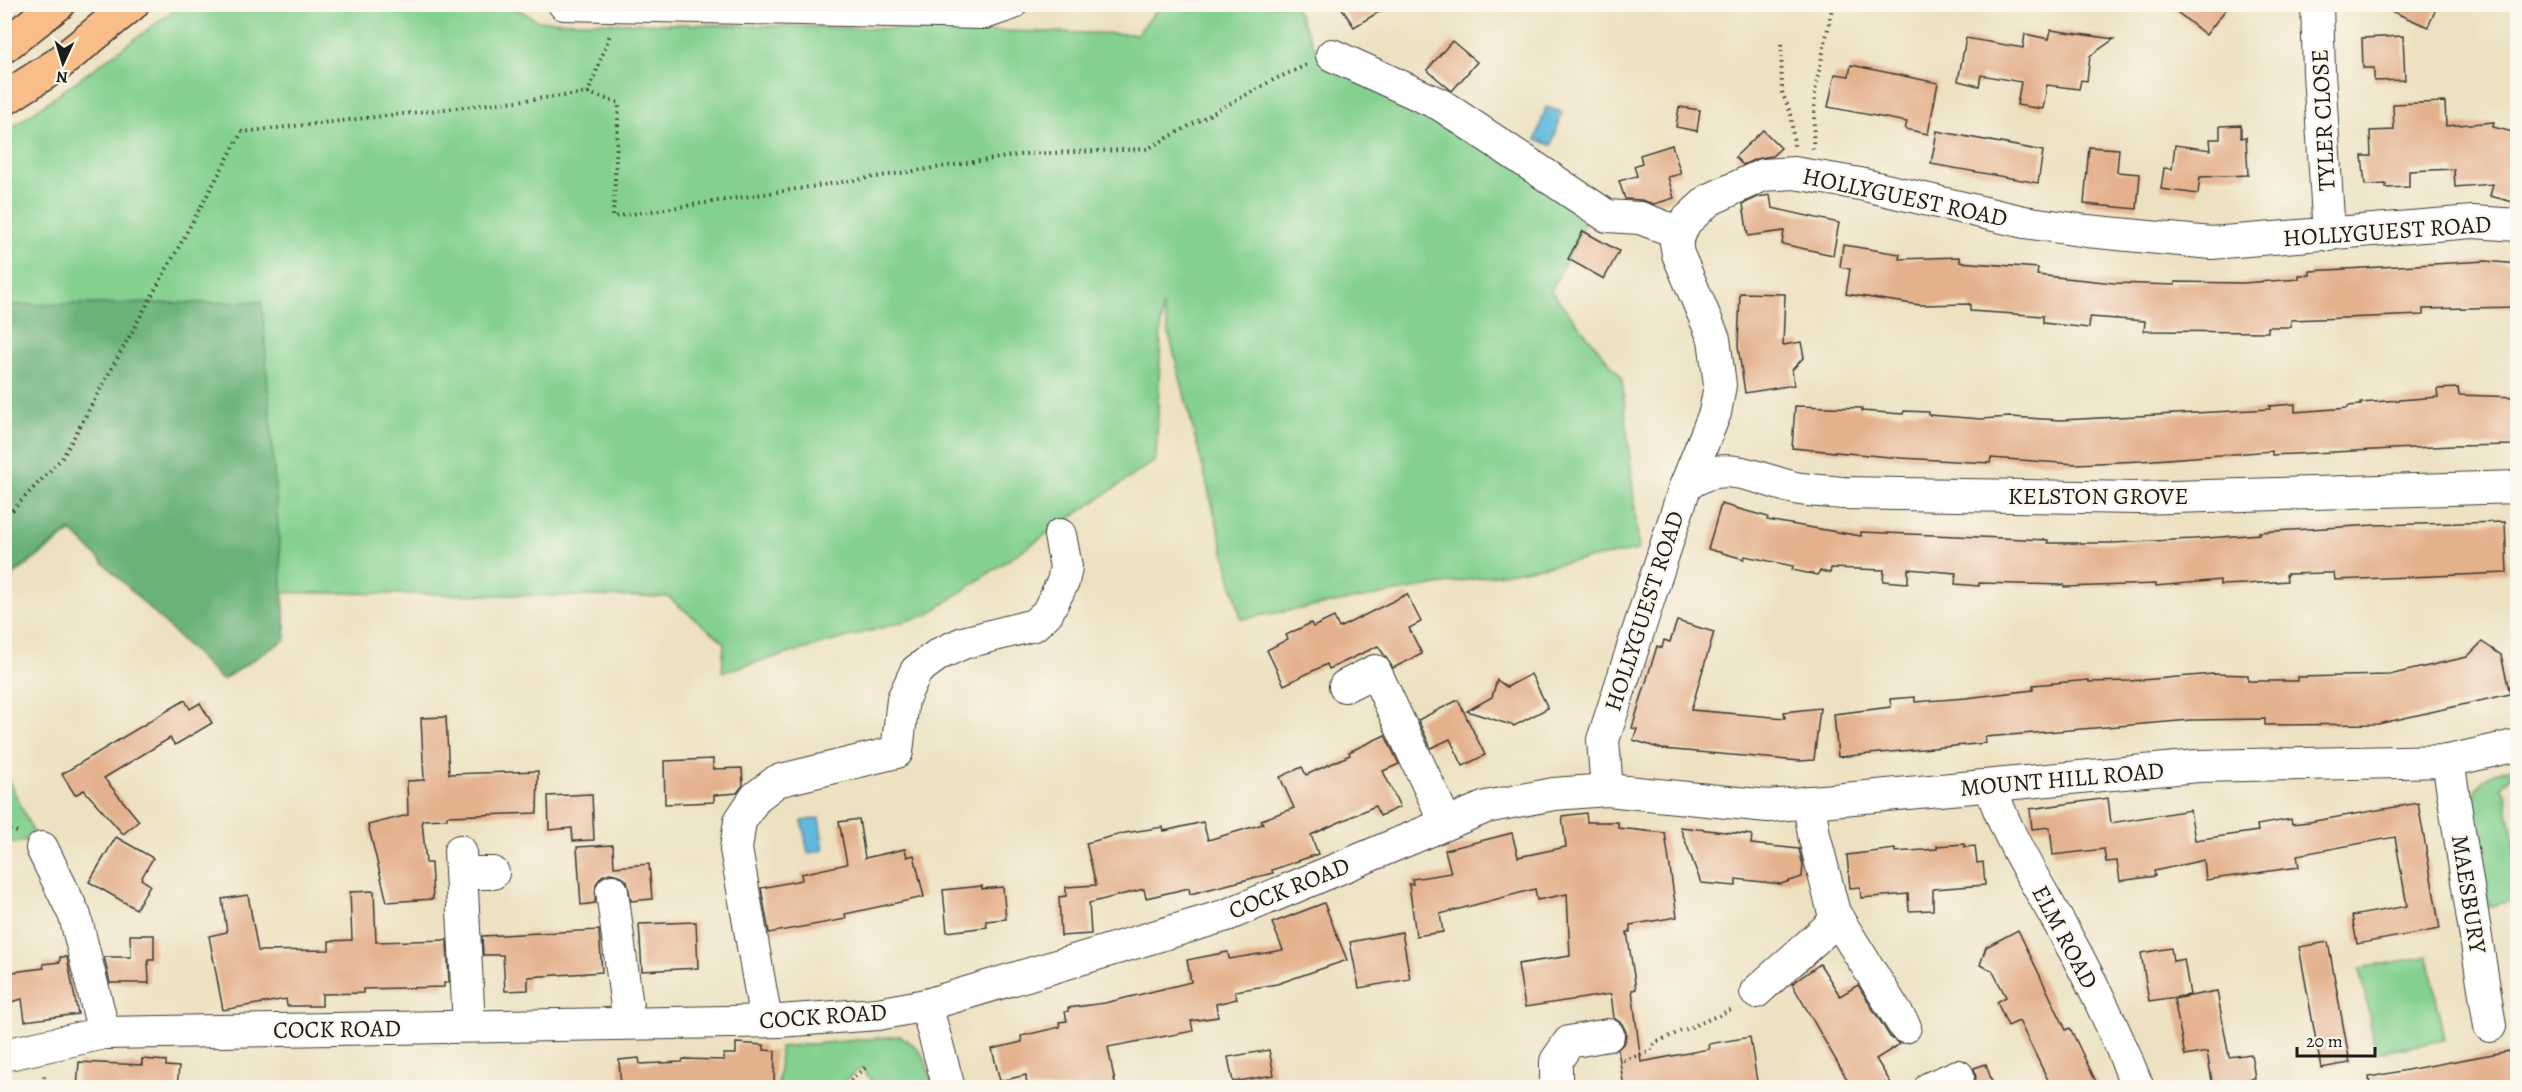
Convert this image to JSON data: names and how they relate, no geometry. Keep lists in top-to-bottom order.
{
  "streets": {
    "street": [
      "TYLER CLOSE",
      "HOLLYGUEST ROAD",
      "KELSTON GROVE",
      "MOUNT HILL ROAD",
      "COCK ROAD",
      "MAESBURY",
      "ELM ROAD"
    ]
  },
  "crossings": [
    ["TYLER CLOSE", "HOLLYGUEST ROAD"],
    ["HOLLYGUEST ROAD", "KELSTON GROVE"],
    ["HOLLYGUEST ROAD", "MOUNT HILL ROAD"],
    ["HOLLYGUEST ROAD", "COCK ROAD"],
    ["MOUNT HILL ROAD", "COCK ROAD"],
    ["MOUNT HILL ROAD", "MAESBURY"],
    ["MOUNT HILL ROAD", "ELM ROAD"]
  ],
  "scale_bar": "20 m",
  "north": "bottom"
}
